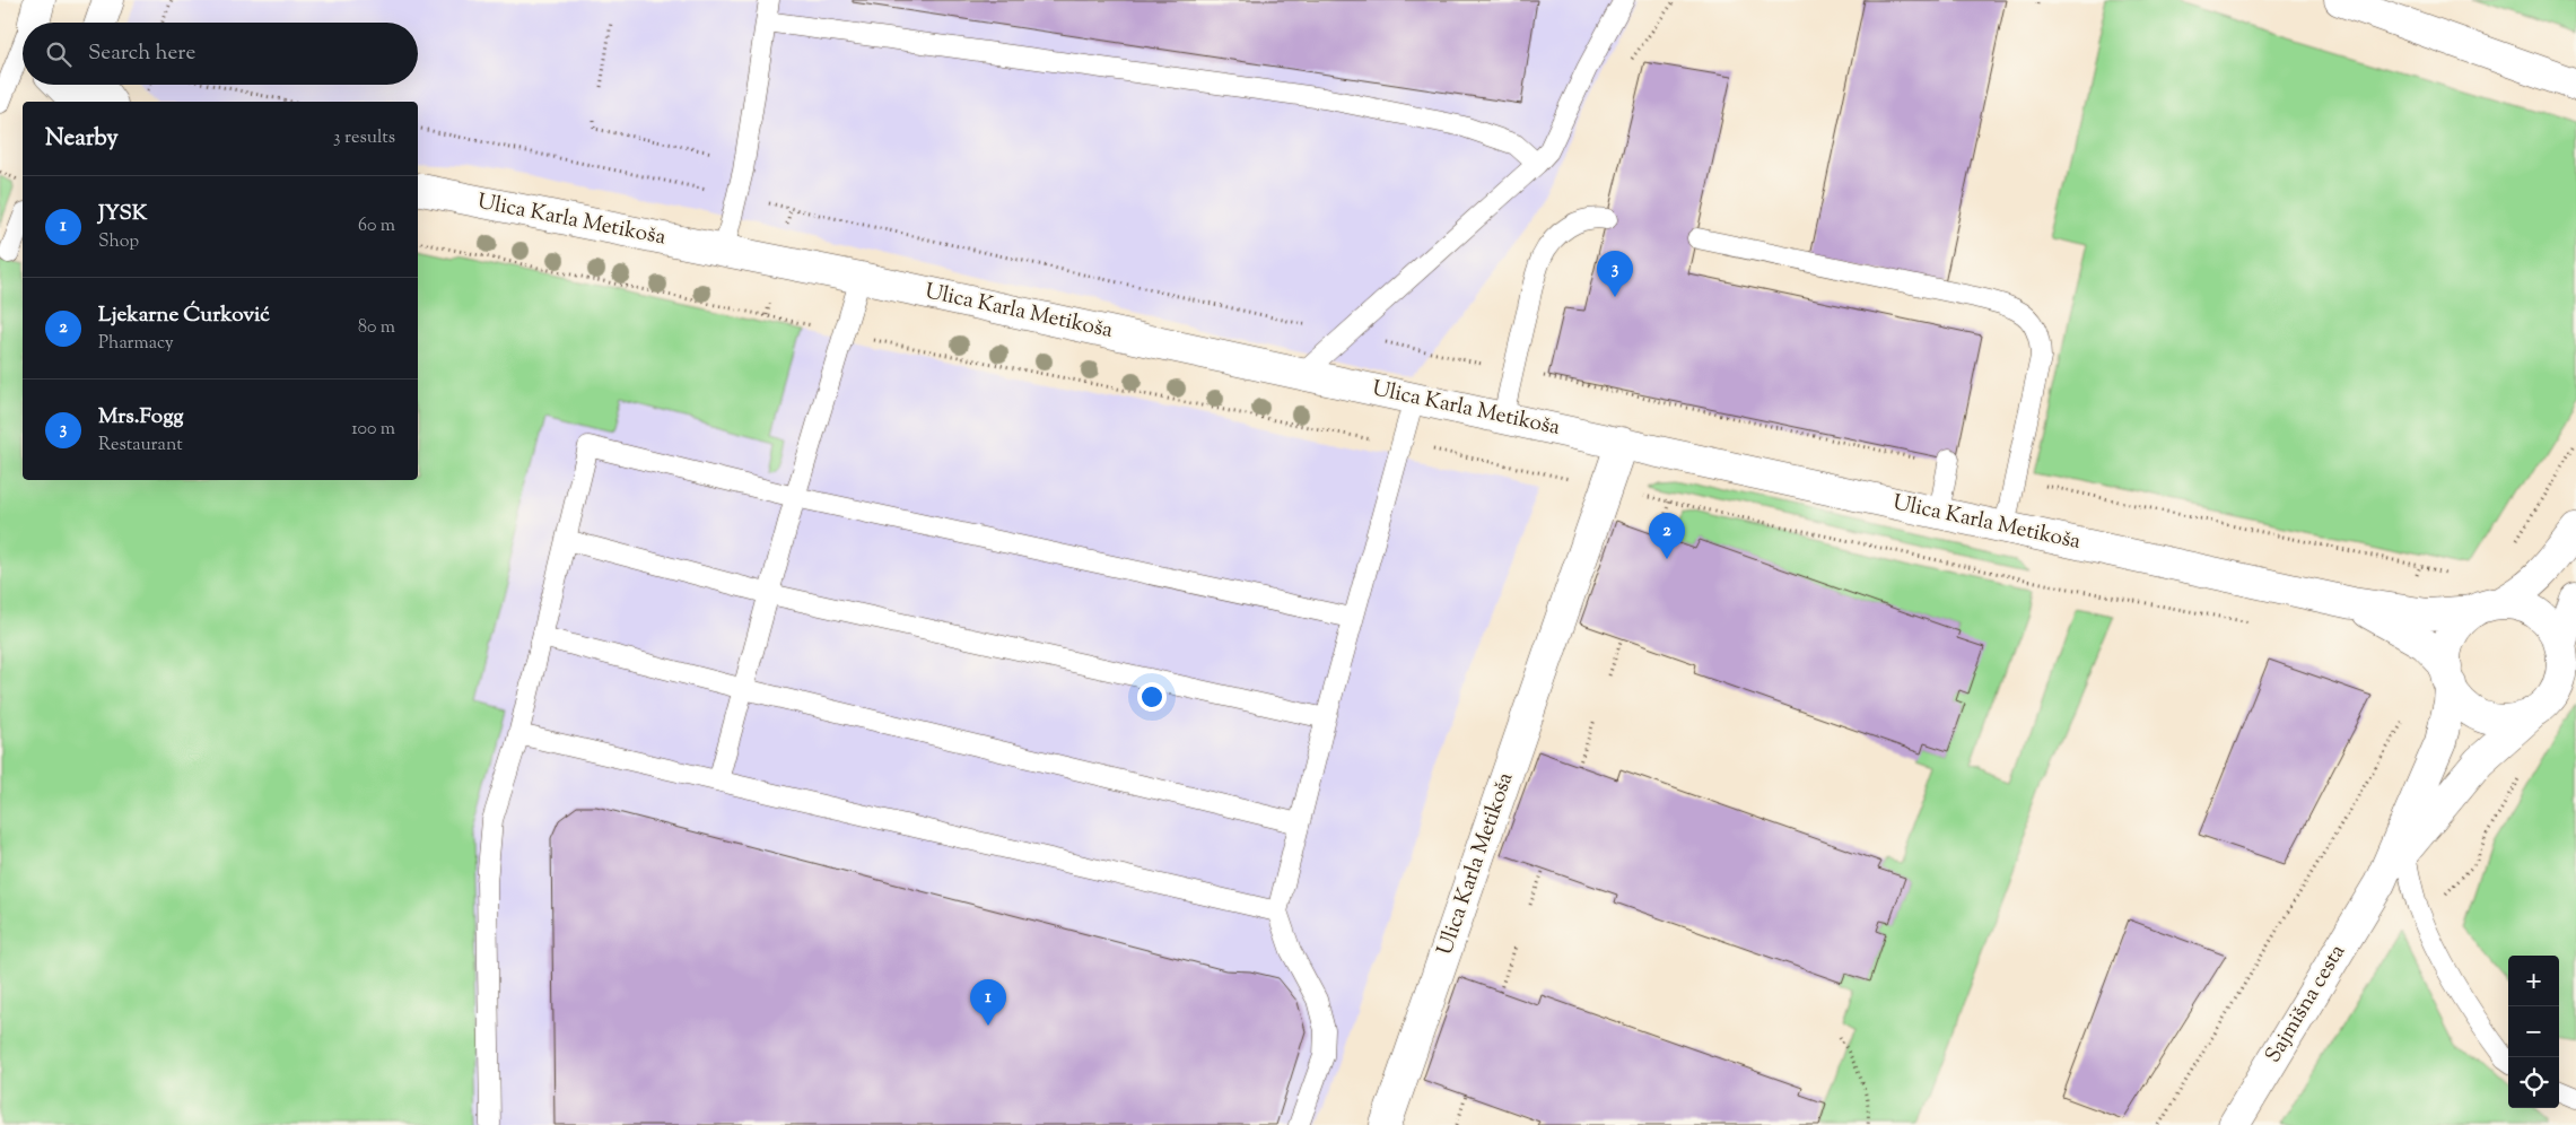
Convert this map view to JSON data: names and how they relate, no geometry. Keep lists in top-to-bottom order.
{
  "streets": {
    "street": ["Ulica Karla Metikoša", "Sajmišna cesta"]
  },
  "crossings": [
    ["Ulica Karla Metikoša", "Sajmišna cesta"]
  ],
  "page": {
    "search": "Search here",
    "heading": ["Nearby", "3 results"],
    "list": [
      {
        "mark": "1",
        "name": "JYSK",
        "note": "Shop",
        "value": "60 m"
      },
      {
        "mark": "2",
        "name": "Ljekarne Ćurković",
        "note": "Pharmacy",
        "value": "80 m"
      },
      {
        "mark": "3",
        "name": "Mrs.Fogg",
        "note": "Restaurant",
        "value": "100 m"
      }
    ],
    "pins": ["3", "2", "1"],
    "map_buttons": ["+", "−"]
  }
}
